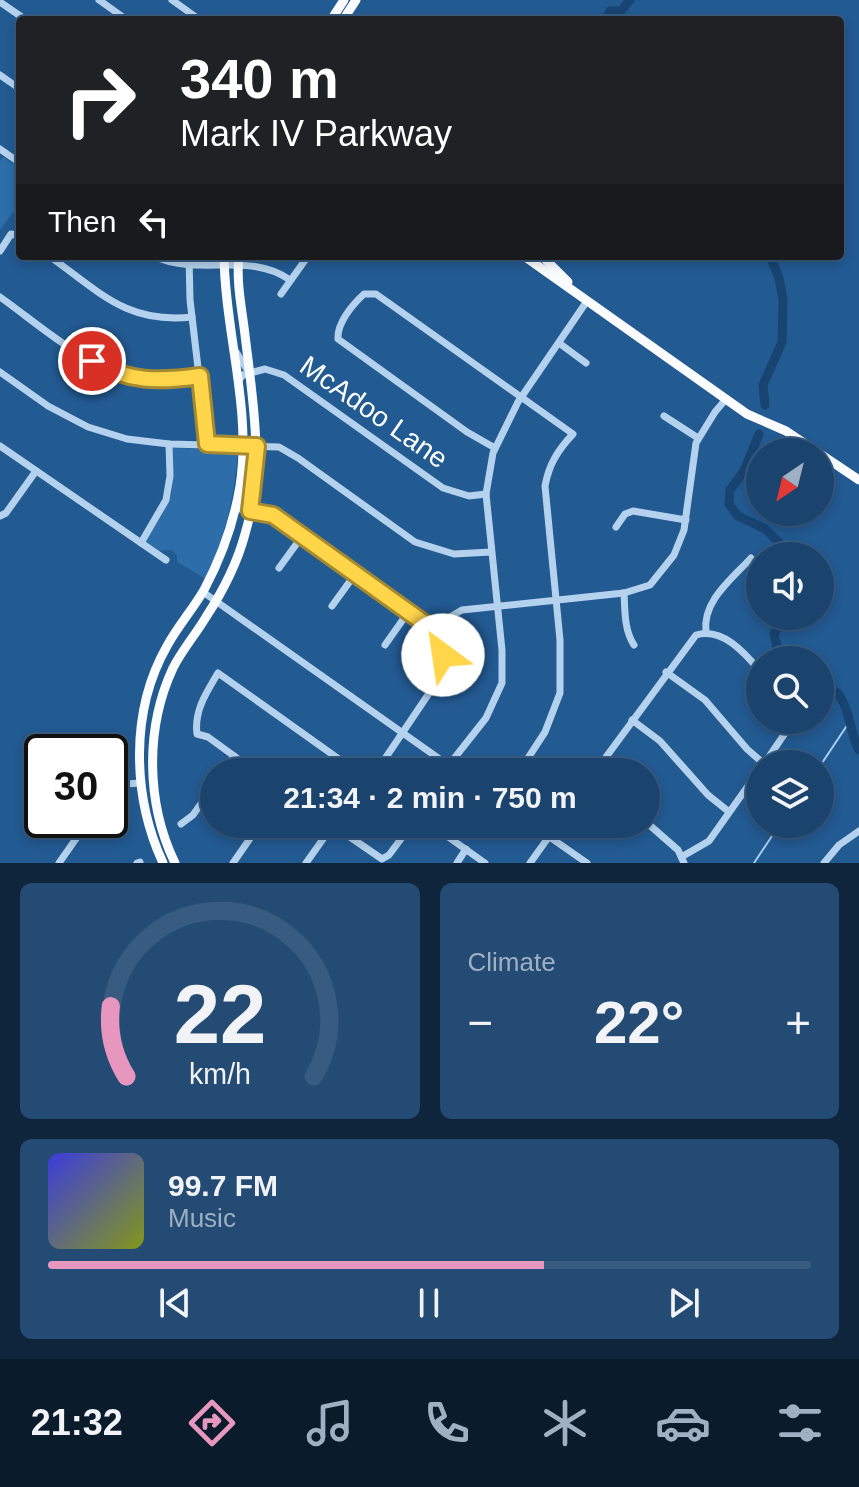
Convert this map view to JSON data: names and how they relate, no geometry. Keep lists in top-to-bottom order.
{
  "streets": {
    "street": ["McAdoo Lane"]
  },
  "north": "bottom left",
  "page": {
    "turn": ["340 m", "Mark IV Parkway"],
    "then": "Then",
    "limit": "30",
    "trip": "21:34 · 2 min · 750 m",
    "tile": "Climate",
    "heat": ["−", "22°", "+"],
    "song": ["99.7 FM", "Music"],
    "tabs": "21:32",
    "gauge": ["22", "km/h"]
  }
}
